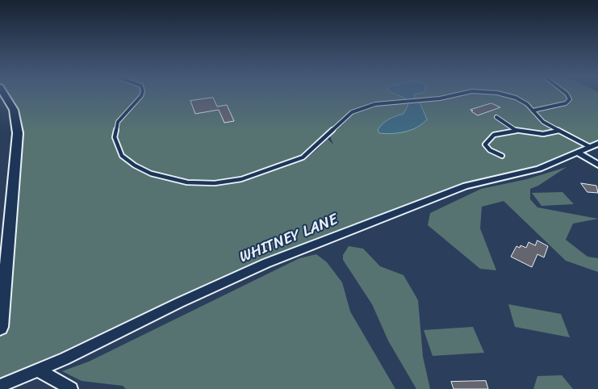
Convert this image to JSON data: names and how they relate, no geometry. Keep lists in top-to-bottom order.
{
  "streets": {
    "street": ["WHITNEY LANE"]
  }
}
